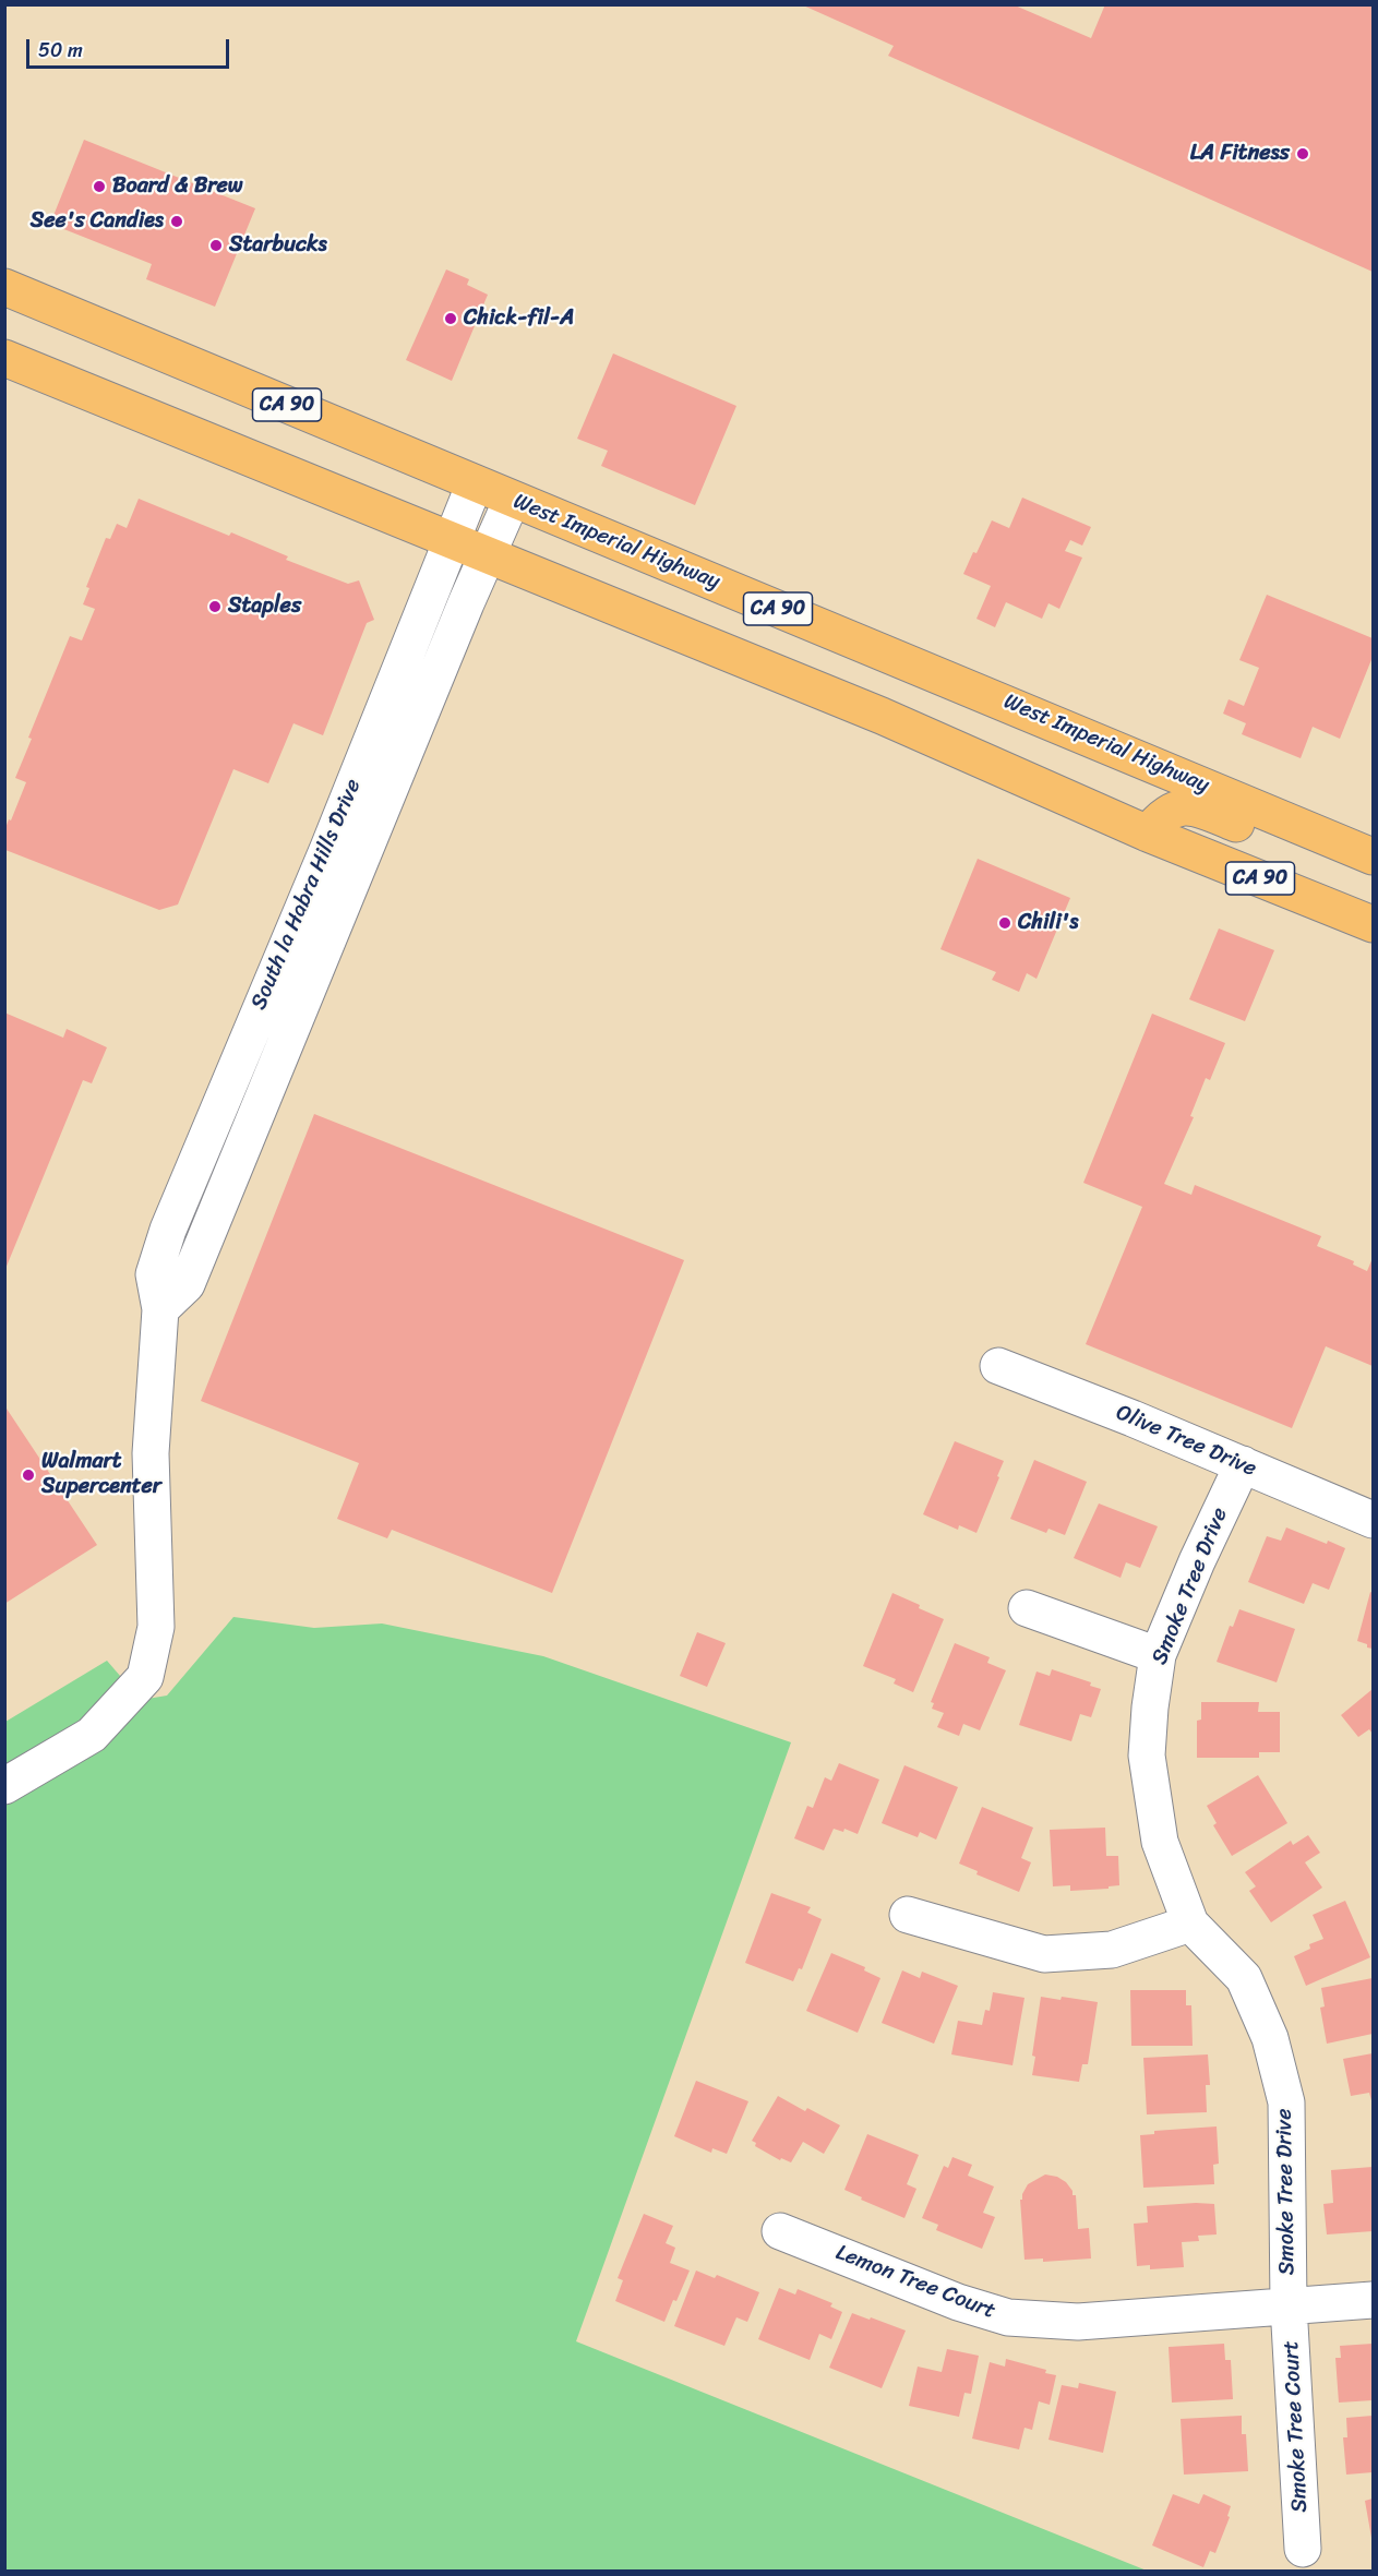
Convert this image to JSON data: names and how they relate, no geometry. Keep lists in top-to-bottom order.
{
  "streets": {
    "main road": ["CA 90", "West Imperial Highway"],
    "street": [
      "South la Habra Hills Drive",
      "Olive Tree Drive",
      "Smoke Tree Drive",
      "Lemon Tree Court",
      "Smoke Tree Court"
    ]
  },
  "crossings": [
    ["CA 90", "South la Habra Hills Drive"],
    ["West Imperial Highway", "South la Habra Hills Drive"],
    ["Olive Tree Drive", "Smoke Tree Drive"],
    ["Smoke Tree Drive", "Lemon Tree Court"],
    ["Smoke Tree Drive", "Smoke Tree Court"],
    ["Lemon Tree Court", "Smoke Tree Court"]
  ],
  "places": [
    "LA Fitness",
    "Board & Brew",
    "See's Candies",
    "Starbucks",
    "Chick-fil-A",
    "Staples",
    "Chili's",
    "Walmart Supercenter"
  ],
  "scale_bar": "50 m"
}
